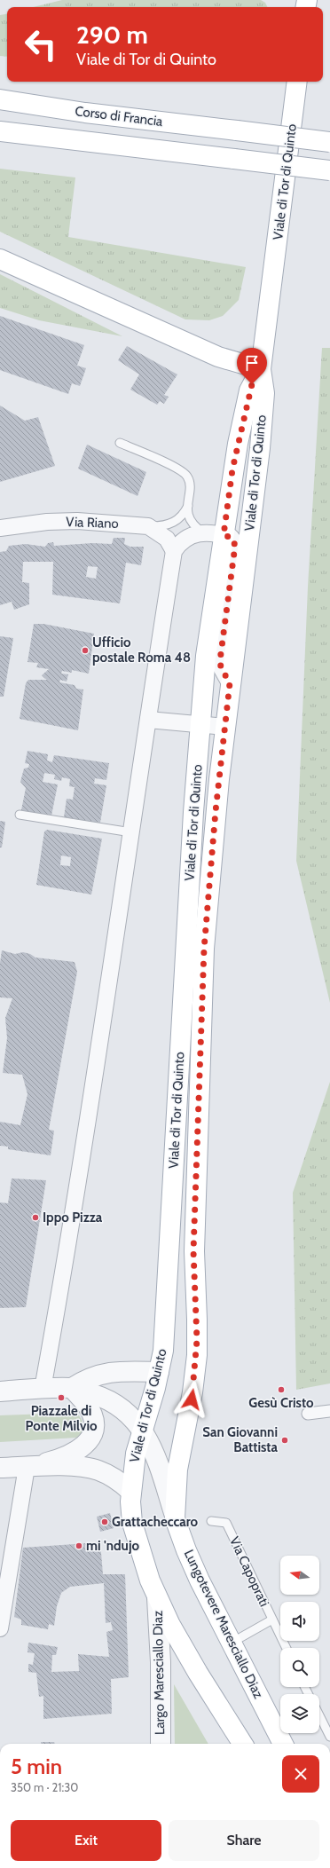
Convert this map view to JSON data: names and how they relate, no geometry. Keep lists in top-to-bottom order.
{
  "streets": {
    "main road": ["Corso di Francia", "Viale di Tor di Quinto", "Lungotevere Maresciallo Diaz"],
    "street": ["Via Riano", "Largo Maresciallo Diaz"],
    "lane": ["Via Capoprati"]
  },
  "crossings": [
    ["Viale di Tor di Quinto", "Via Riano"],
    ["Viale di Tor di Quinto", "Lungotevere Maresciallo Diaz"]
  ],
  "places": [
    "Ufficio postale Roma 48",
    "Ippo Pizza",
    "Gesù Cristo",
    "Piazzale di Ponte Milvio",
    "San Giovanni Battista",
    "Grattacheccaro",
    "mi 'ndujo"
  ],
  "north": "left",
  "page": {
    "turn": ["290 m", "Viale di Tor di Quinto"],
    "heading": ["5 min", "350 m · 21:30"],
    "buttons": ["Exit", "Share"]
  }
}
